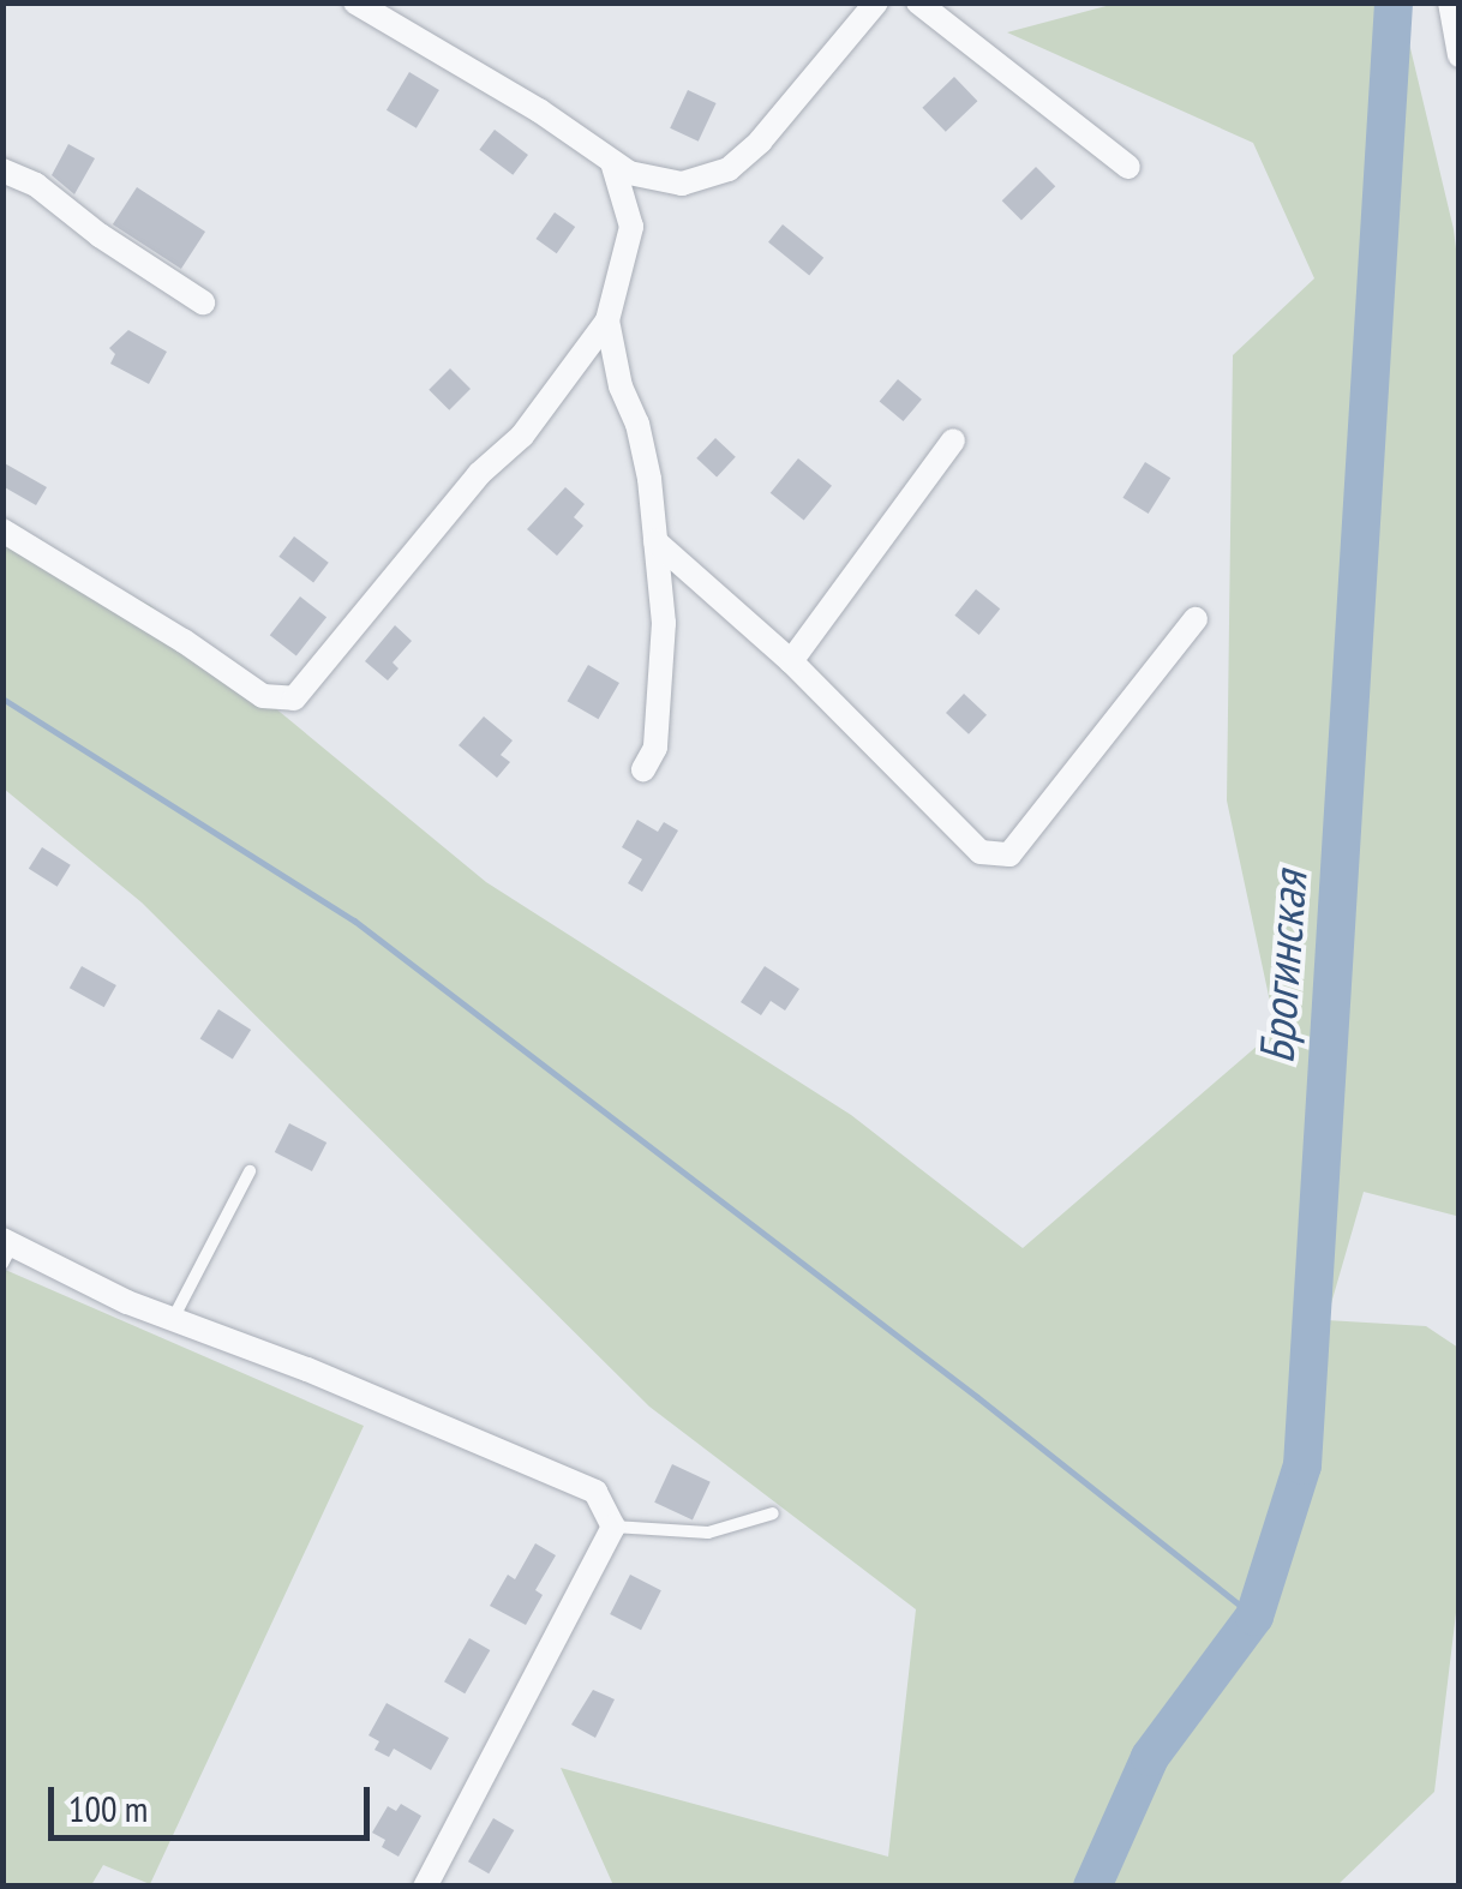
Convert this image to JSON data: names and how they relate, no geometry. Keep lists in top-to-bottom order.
{
  "water": ["Брогинская"],
  "scale_bar": "100 m"
}
